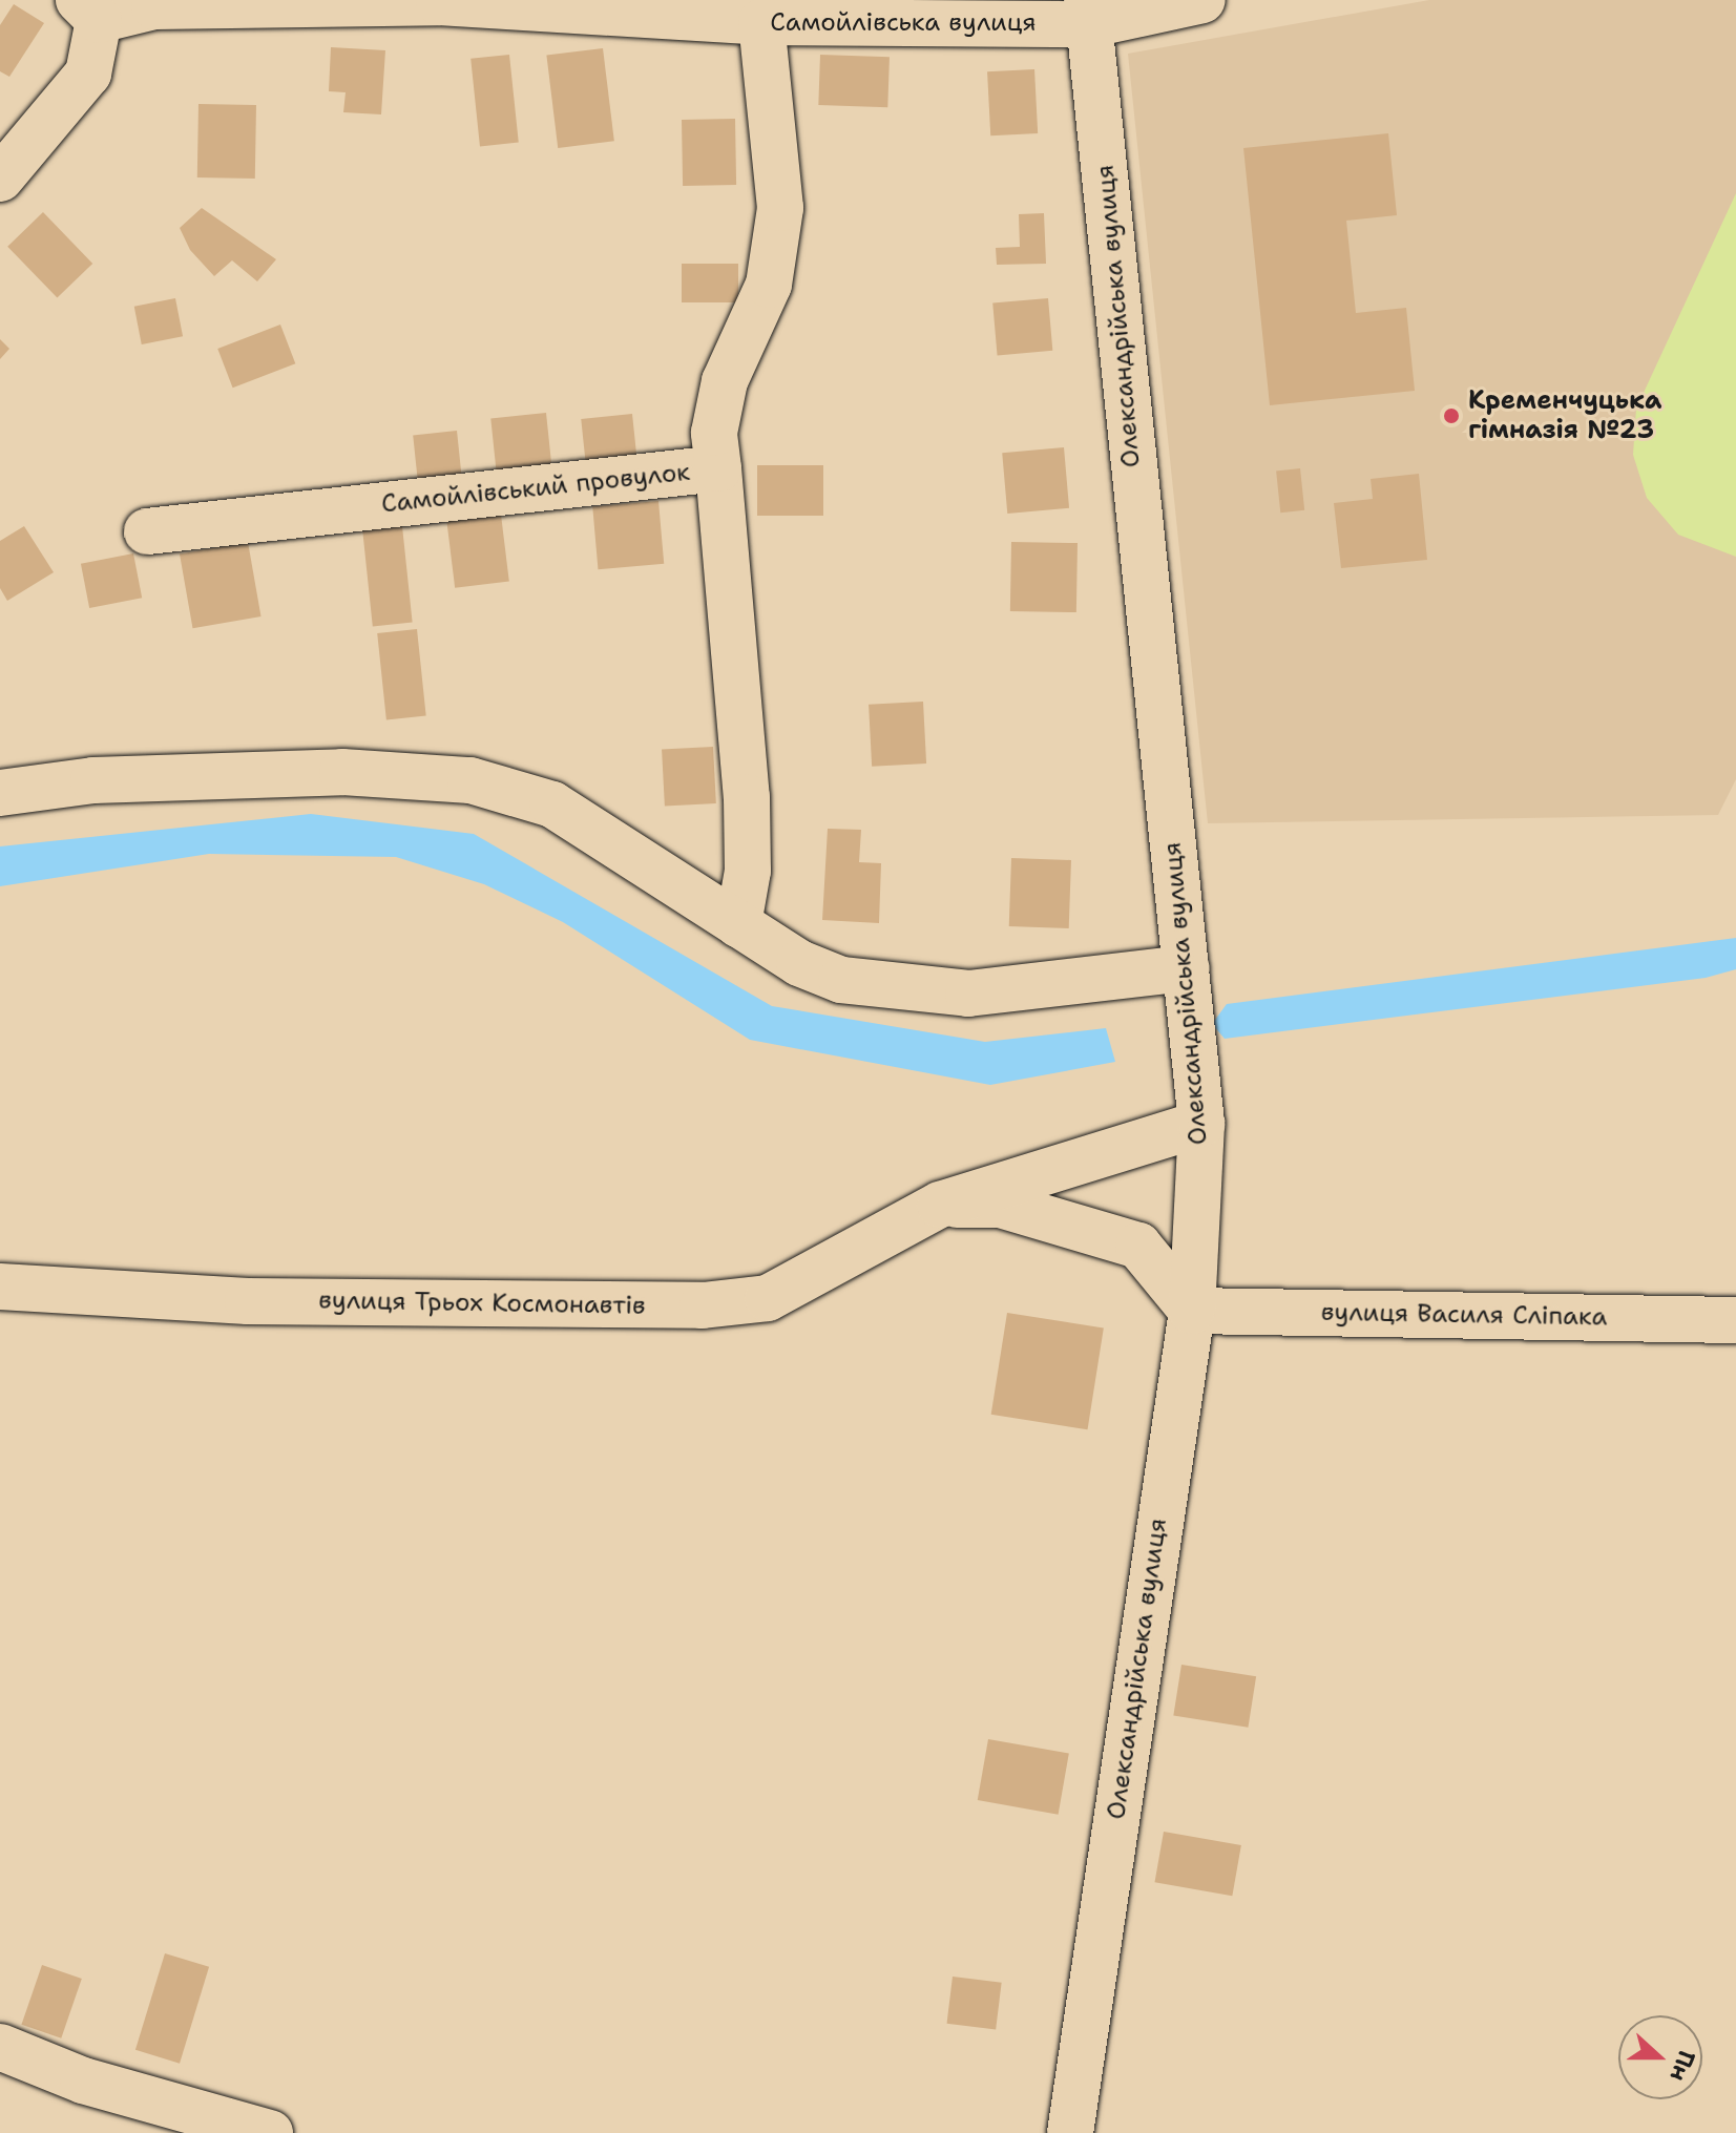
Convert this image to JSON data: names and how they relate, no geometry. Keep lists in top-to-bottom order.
{
  "streets": {
    "street": [
      "Самойлівська вулиця",
      "Олександрійська вулиця",
      "Самойлівський провулок",
      "вулиця Трьох Космонавтів",
      "вулиця Василя Сліпака"
    ]
  },
  "crossings": [
    ["Самойлівська вулиця", "Олександрійська вулиця"],
    ["Самойлівська вулиця", "Самойлівський провулок"],
    ["Олександрійська вулиця", "вулиця Трьох Космонавтів"],
    ["Олександрійська вулиця", "вулиця Василя Сліпака"],
    ["вулиця Трьох Космонавтів", "вулиця Василя Сліпака"]
  ],
  "places": ["Кременчуцька гімназія №23"],
  "north": "right"
}
